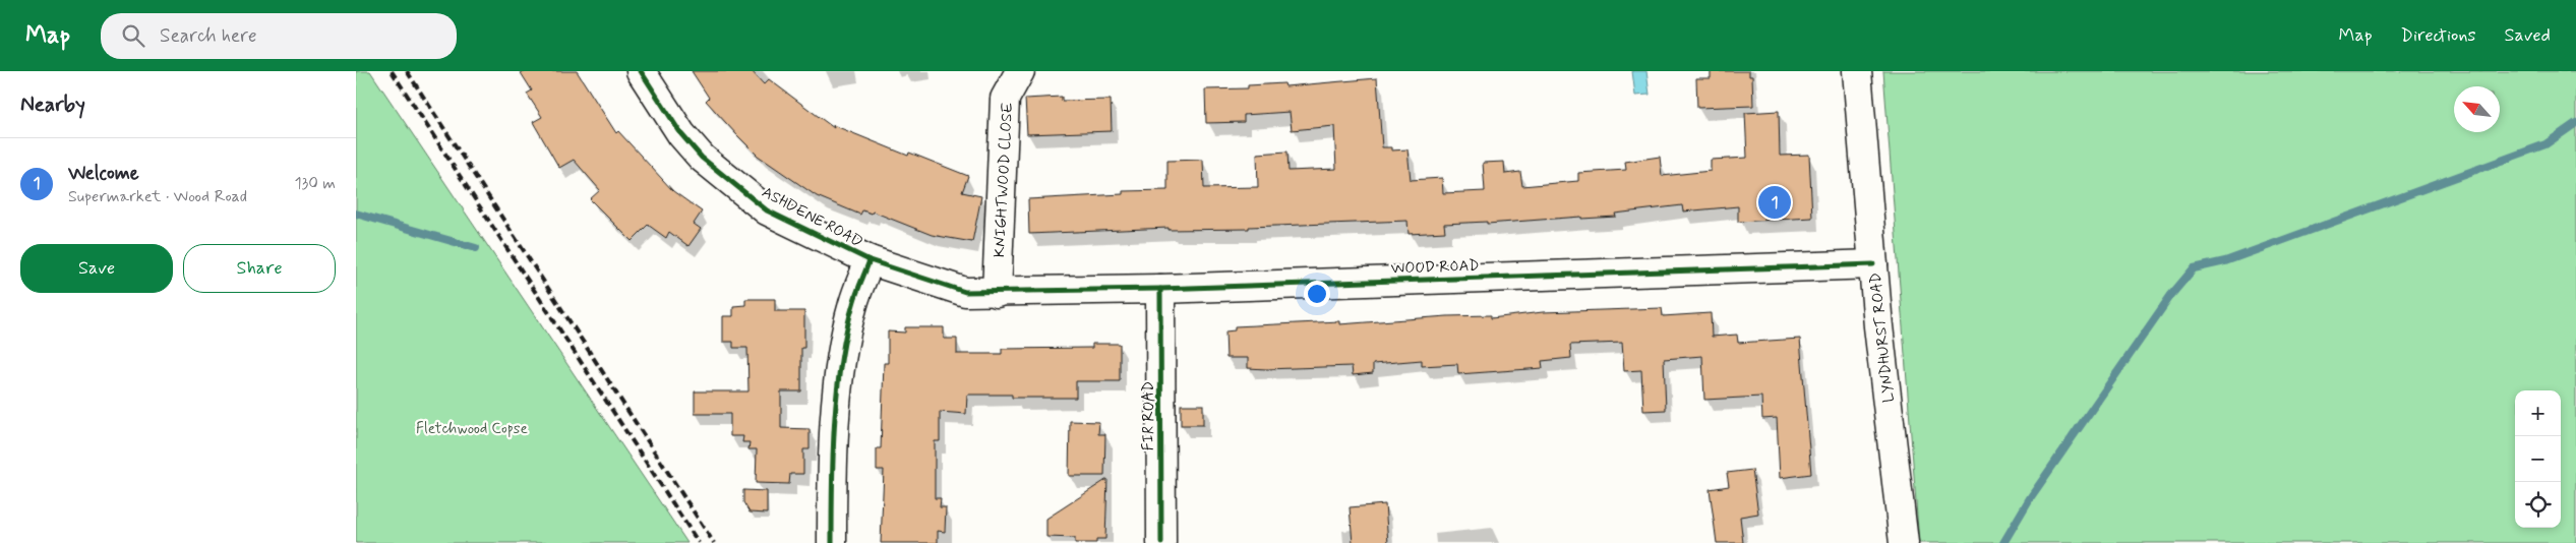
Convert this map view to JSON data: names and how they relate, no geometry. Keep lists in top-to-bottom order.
{
  "streets": {
    "street": [
      "KNIGHTWOOD CLOSE",
      "ASHDENE ROAD",
      "WOOD ROAD",
      "LYNDHURST ROAD",
      "FIR ROAD"
    ]
  },
  "crossings": [
    ["KNIGHTWOOD CLOSE", "ASHDENE ROAD"],
    ["KNIGHTWOOD CLOSE", "WOOD ROAD"],
    ["ASHDENE ROAD", "WOOD ROAD"],
    ["WOOD ROAD", "LYNDHURST ROAD"],
    ["WOOD ROAD", "FIR ROAD"]
  ],
  "parks": ["Fletchwood Copse"],
  "north": "top left",
  "page": {
    "header": "Map",
    "search": "Search here",
    "nav": ["Map", "Directions", "Saved"],
    "heading": "Nearby",
    "list": [
      {
        "mark": "1",
        "name": "Welcome",
        "note": "Supermarket · Wood Road",
        "value": "130 m"
      }
    ],
    "pins": "1",
    "buttons": ["Save", "Share"],
    "map_buttons": ["+", "−"]
  }
}
